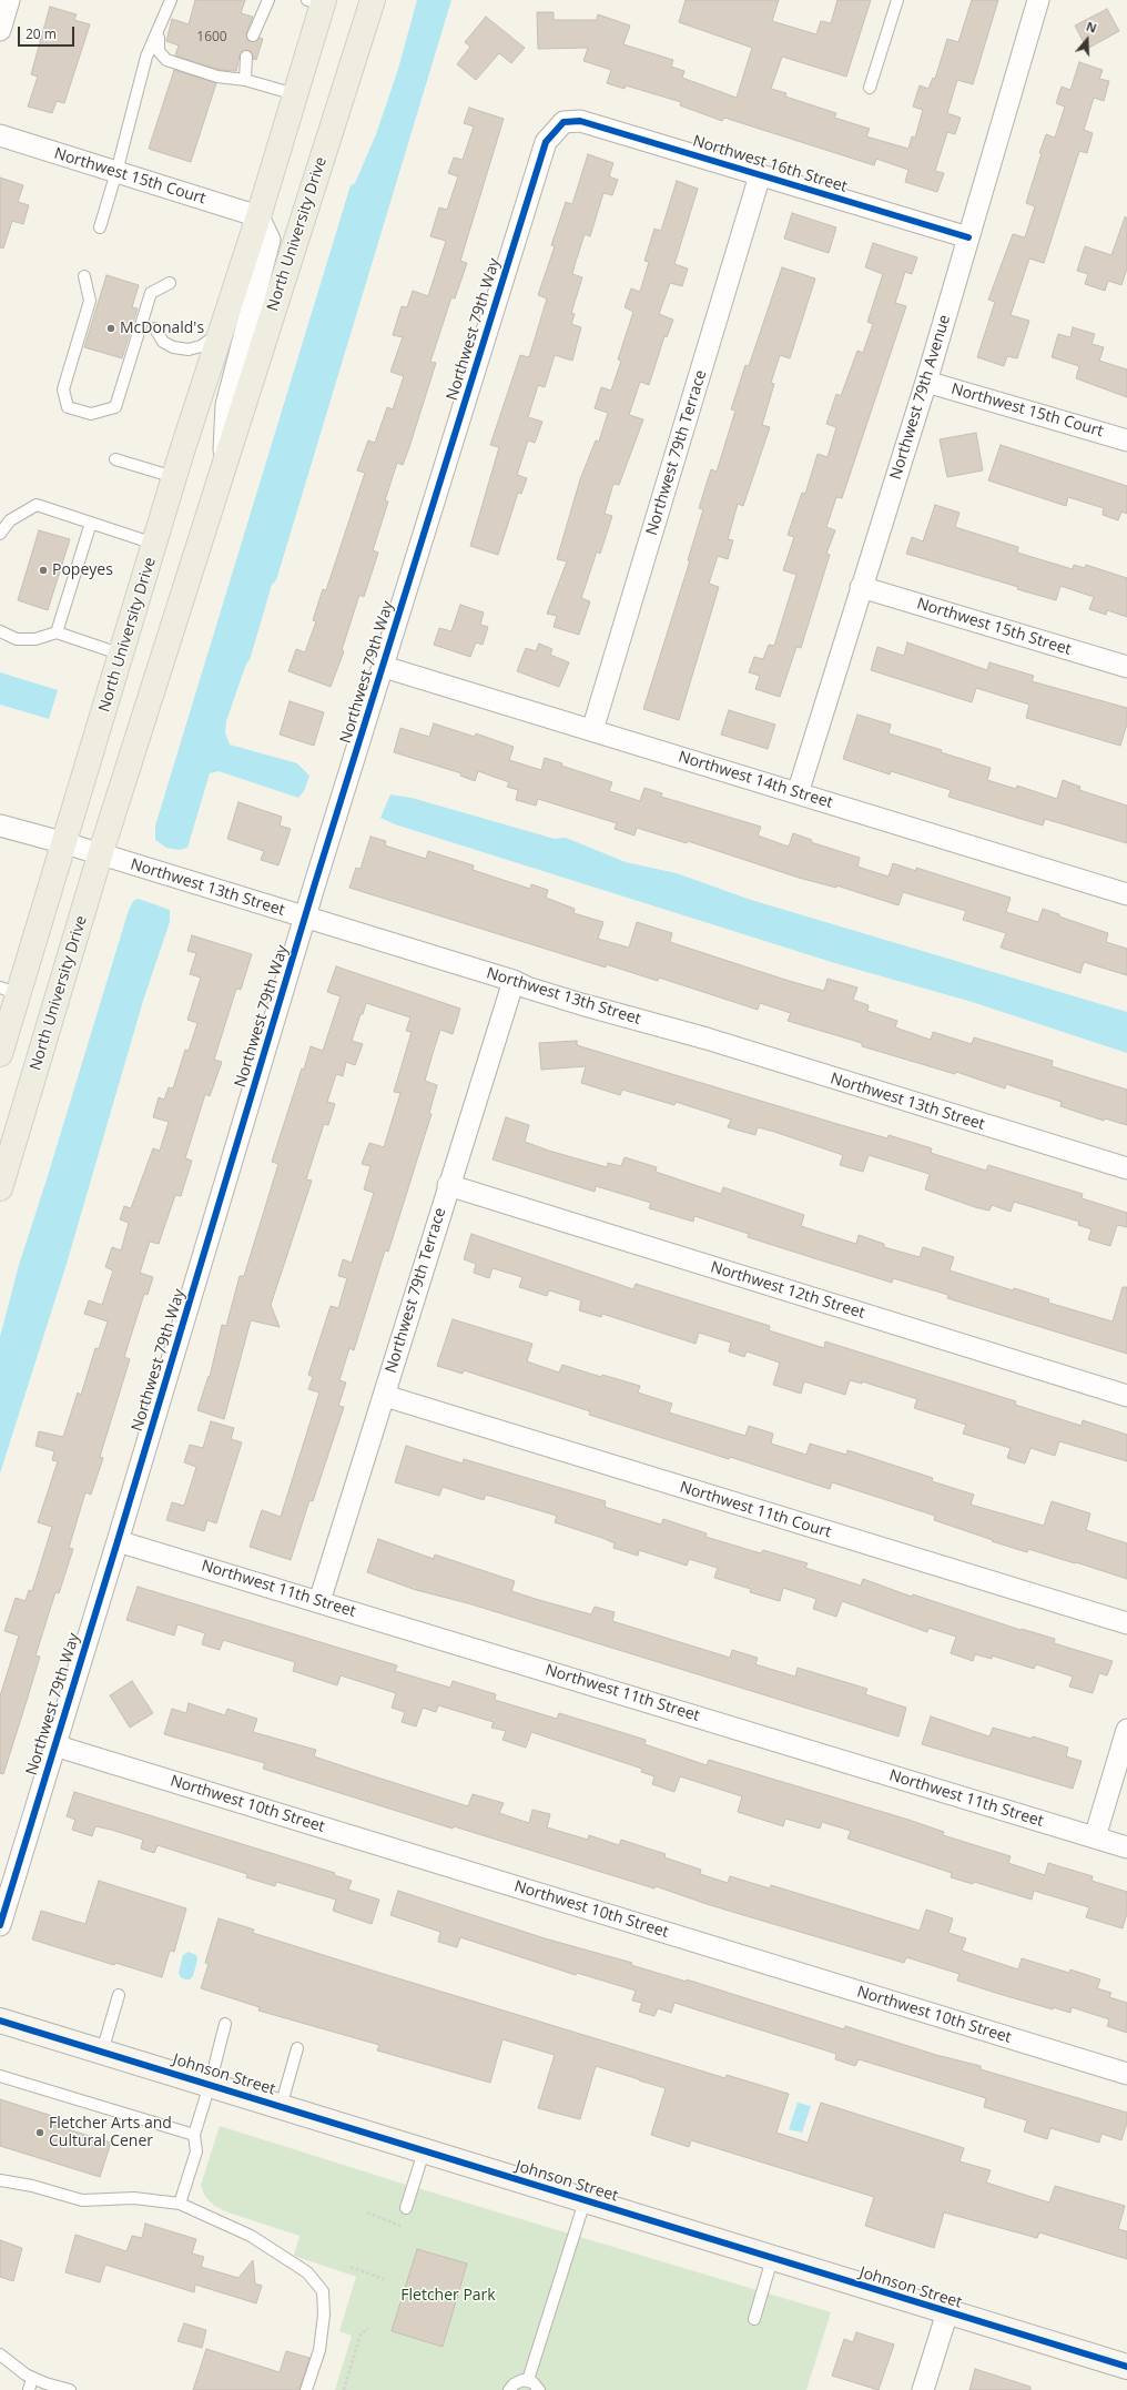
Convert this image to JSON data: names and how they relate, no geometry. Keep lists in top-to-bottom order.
{
  "streets": {
    "main road": ["North University Drive"],
    "street": [
      "Northwest 16th Street",
      "Northwest 15th Court",
      "Northwest 79th Way",
      "Northwest 79th Avenue",
      "Northwest 79th Terrace",
      "Northwest 15th Street",
      "Northwest 14th Street",
      "Northwest 13th Street",
      "Northwest 12th Street",
      "Northwest 11th Court",
      "Northwest 11th Street",
      "Northwest 10th Street",
      "Johnson Street"
    ]
  },
  "crossings": [
    ["Northwest 16th Street", "Northwest 79th Way"],
    ["Northwest 16th Street", "Northwest 79th Avenue"],
    ["Northwest 16th Street", "Northwest 79th Terrace"],
    ["Northwest 15th Court", "North University Drive"],
    ["Northwest 15th Court", "Northwest 79th Avenue"],
    ["North University Drive", "Northwest 13th Street"],
    ["Northwest 79th Way", "Northwest 14th Street"],
    ["Northwest 79th Way", "Northwest 13th Street"],
    ["Northwest 79th Way", "Northwest 11th Street"],
    ["Northwest 79th Way", "Northwest 10th Street"],
    ["Northwest 79th Avenue", "Northwest 15th Street"],
    ["Northwest 79th Avenue", "Northwest 14th Street"],
    ["Northwest 79th Terrace", "Northwest 14th Street"],
    ["Northwest 79th Terrace", "Northwest 13th Street"],
    ["Northwest 79th Terrace", "Northwest 12th Street"],
    ["Northwest 79th Terrace", "Northwest 11th Court"],
    ["Northwest 79th Terrace", "Northwest 11th Street"]
  ],
  "parks": ["Fletcher Park"],
  "places": ["McDonald's", "Popeyes", "Fletcher Arts and Cultural Cener"],
  "house_numbers": ["1600"],
  "scale_bar": "20 m",
  "north": "top"
}
